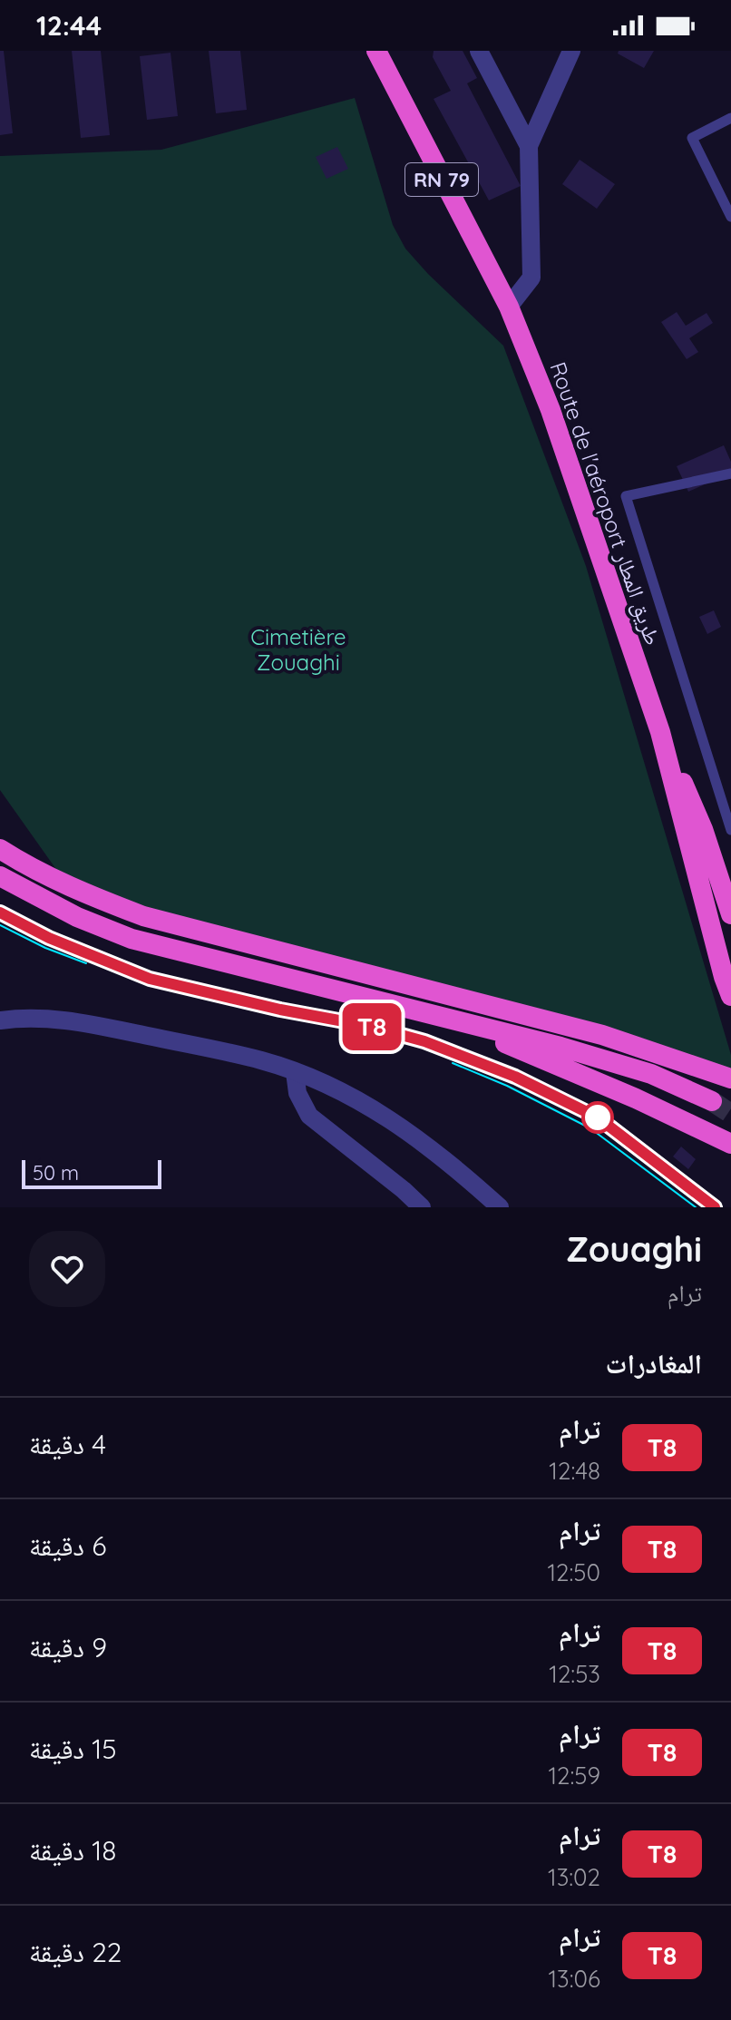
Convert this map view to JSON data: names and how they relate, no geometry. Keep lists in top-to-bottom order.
{
  "streets": {
    "highway": ["RN 79", "Route de l'aéroport طريق المطار"]
  },
  "crossings": [
    ["RN 79", "Route de l'aéroport طريق المطار"]
  ],
  "parks": ["Cimetière Zouaghi"],
  "lines": ["tram line T8"],
  "scale_bar": "50 m",
  "page": {
    "status": "12:44",
    "on_map": "T8",
    "scale": "50 m",
    "heading": [
      ["Zouaghi", "ترام"],
      "المغادرات"
    ],
    "list": [
      {
        "mark": "T8",
        "name": "ترام",
        "note": "12:48",
        "value": "4 دقيقة"
      },
      {
        "mark": "T8",
        "name": "ترام",
        "note": "12:50",
        "value": "6 دقيقة"
      },
      {
        "mark": "T8",
        "name": "ترام",
        "note": "12:53",
        "value": "9 دقيقة"
      },
      {
        "mark": "T8",
        "name": "ترام",
        "note": "12:59",
        "value": "15 دقيقة"
      },
      {
        "mark": "T8",
        "name": "ترام",
        "note": "13:02",
        "value": "18 دقيقة"
      },
      {
        "mark": "T8",
        "name": "ترام",
        "note": "13:06",
        "value": "22 دقيقة"
      }
    ]
  }
}
